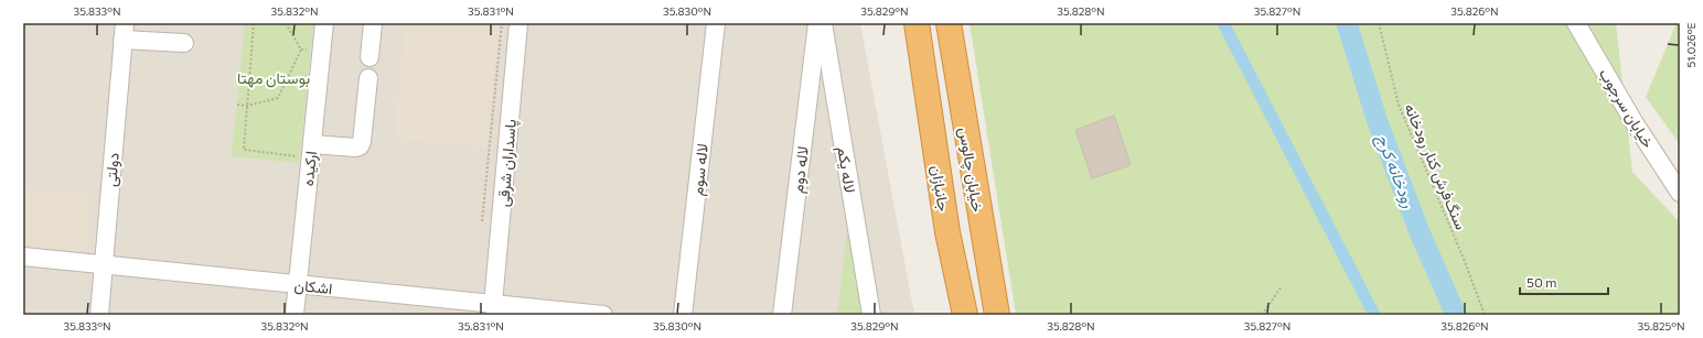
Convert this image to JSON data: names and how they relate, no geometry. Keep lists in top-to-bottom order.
{
  "streets": {
    "highway": ["خیابان چالوس", "جانبازان"],
    "street": [
      "خیابان سرجوب",
      "پاسداران شرقی",
      "ارکیده",
      "دولتی",
      "لاله سوم",
      "لاله دوم",
      "لاله یکم",
      "اشکان"
    ],
    "path": ["سنگ‌فرش کنار رودخانه"]
  },
  "crossings": [
    ["پاسداران شرقی", "اشکان"],
    ["ارکیده", "اشکان"],
    ["دولتی", "اشکان"]
  ],
  "water": ["رودخانه کرج"],
  "parks": ["بوستان مهتا"],
  "scale_bar": "50 m",
  "coordinates": [
    "35.833°N",
    "35.832°N",
    "35.831°N",
    "35.830°N",
    "35.829°N",
    "35.828°N",
    "35.827°N",
    "35.826°N",
    "51.026°E",
    "35.825°N"
  ]
}
